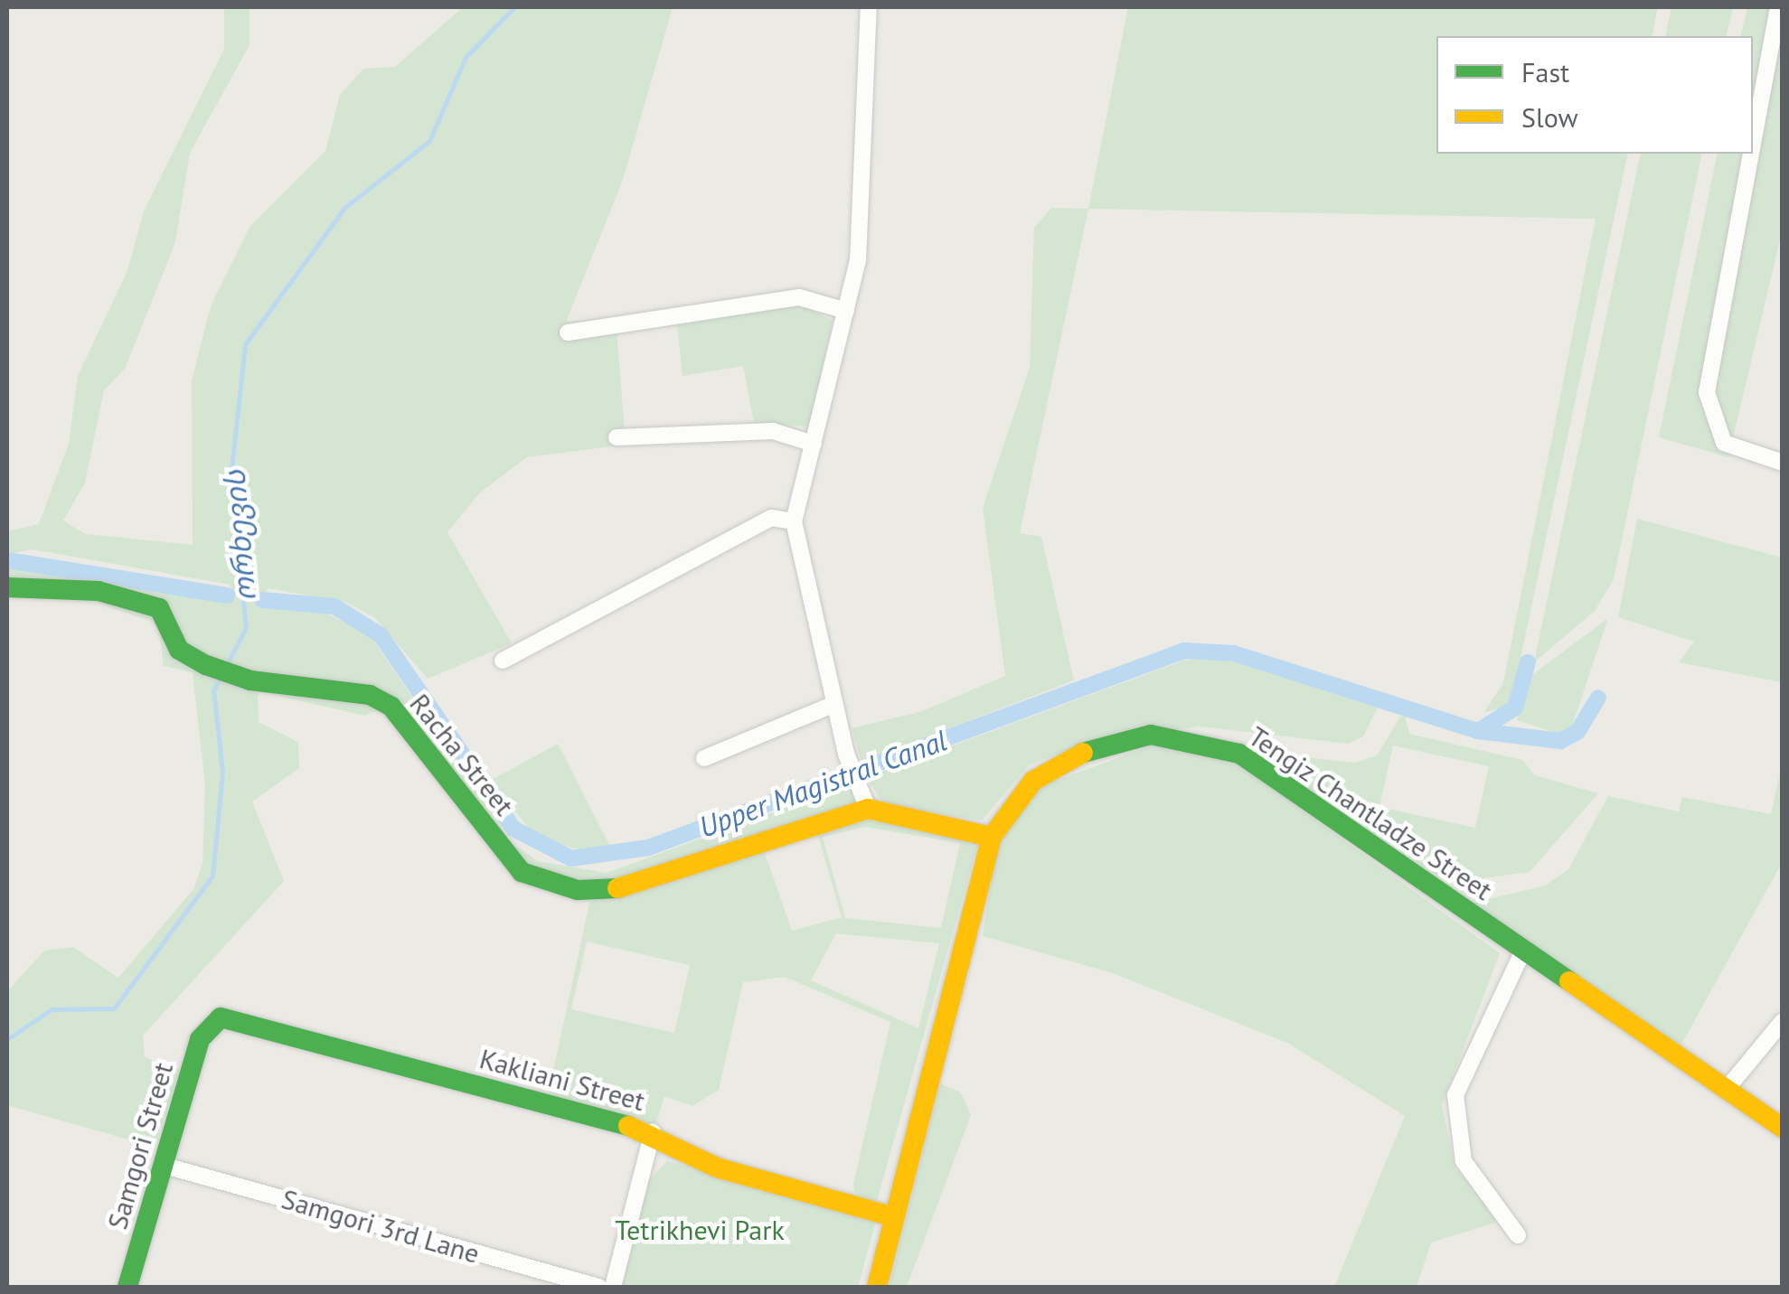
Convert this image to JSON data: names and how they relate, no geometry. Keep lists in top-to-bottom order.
{
  "streets": {
    "street": [
      "Racha Street",
      "Tengiz Chantladze Street",
      "Kakliani Street",
      "Samgori Street",
      "Samgori 3rd Lane"
    ]
  },
  "crossings": [
    ["Tengiz Chantladze Street", "Kakliani Street"],
    ["Kakliani Street", "Samgori Street"],
    ["Samgori Street", "Samgori 3rd Lane"]
  ],
  "water": ["ორხევის", "Upper Magistral Canal"],
  "parks": ["Tetrikhevi Park"],
  "legend": ["Fast", "Slow"]
}
